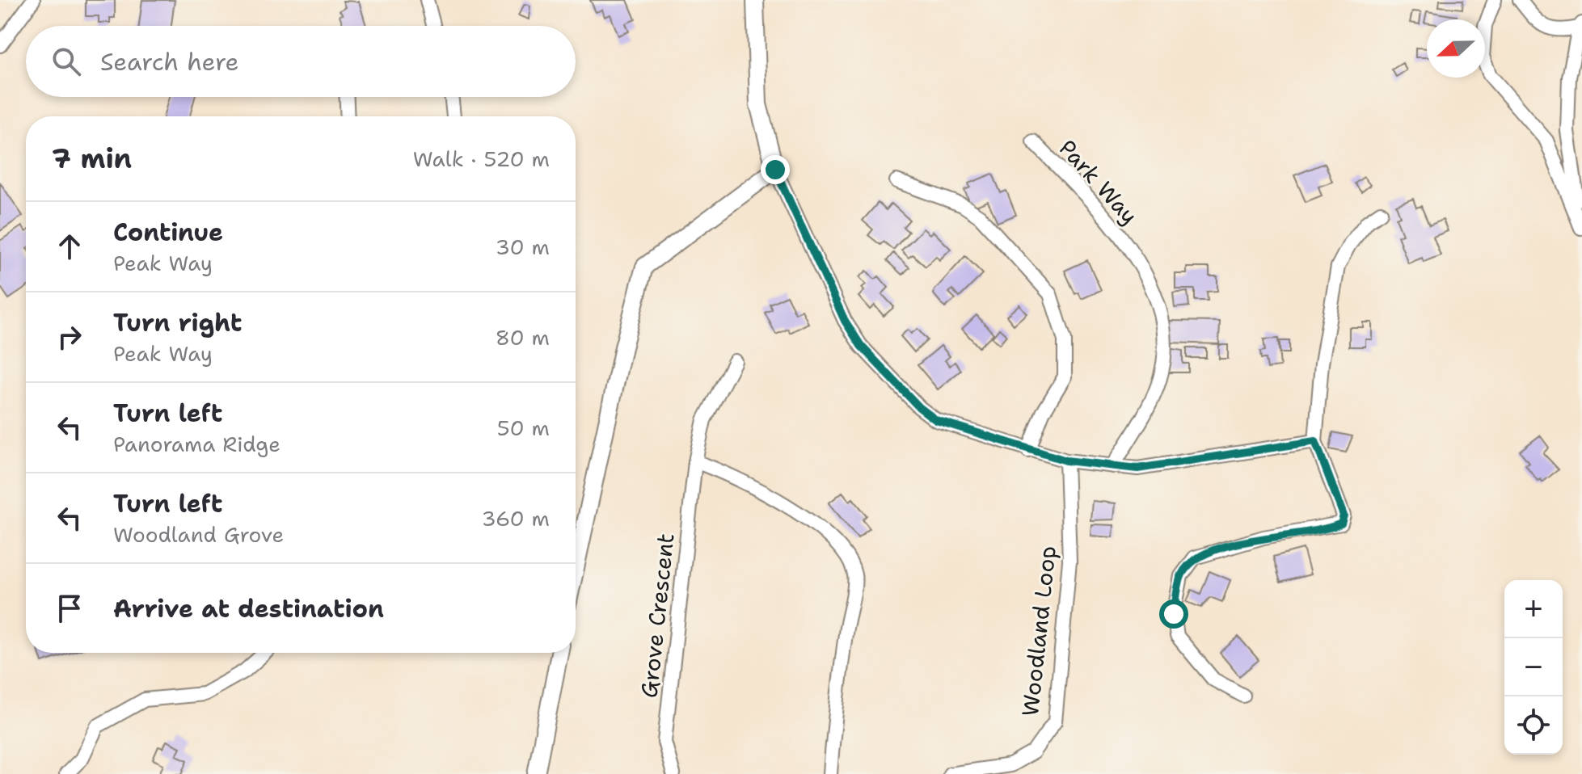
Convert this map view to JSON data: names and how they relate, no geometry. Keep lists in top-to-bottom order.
{
  "streets": {
    "street": ["Park Way", "Grove Crescent", "Woodland Loop"]
  },
  "north": "left",
  "page": {
    "search": "Search here",
    "heading": ["7 min", "Walk · 520 m"],
    "list": [
      ["Continue", "Peak Way", "30 m"],
      ["Turn right", "Peak Way", "80 m"],
      ["Turn left", "Panorama Ridge", "50 m"],
      ["Turn left", "Woodland Grove", "360 m"],
      "Arrive at destination"
    ],
    "map_buttons": ["+", "−"]
  }
}
